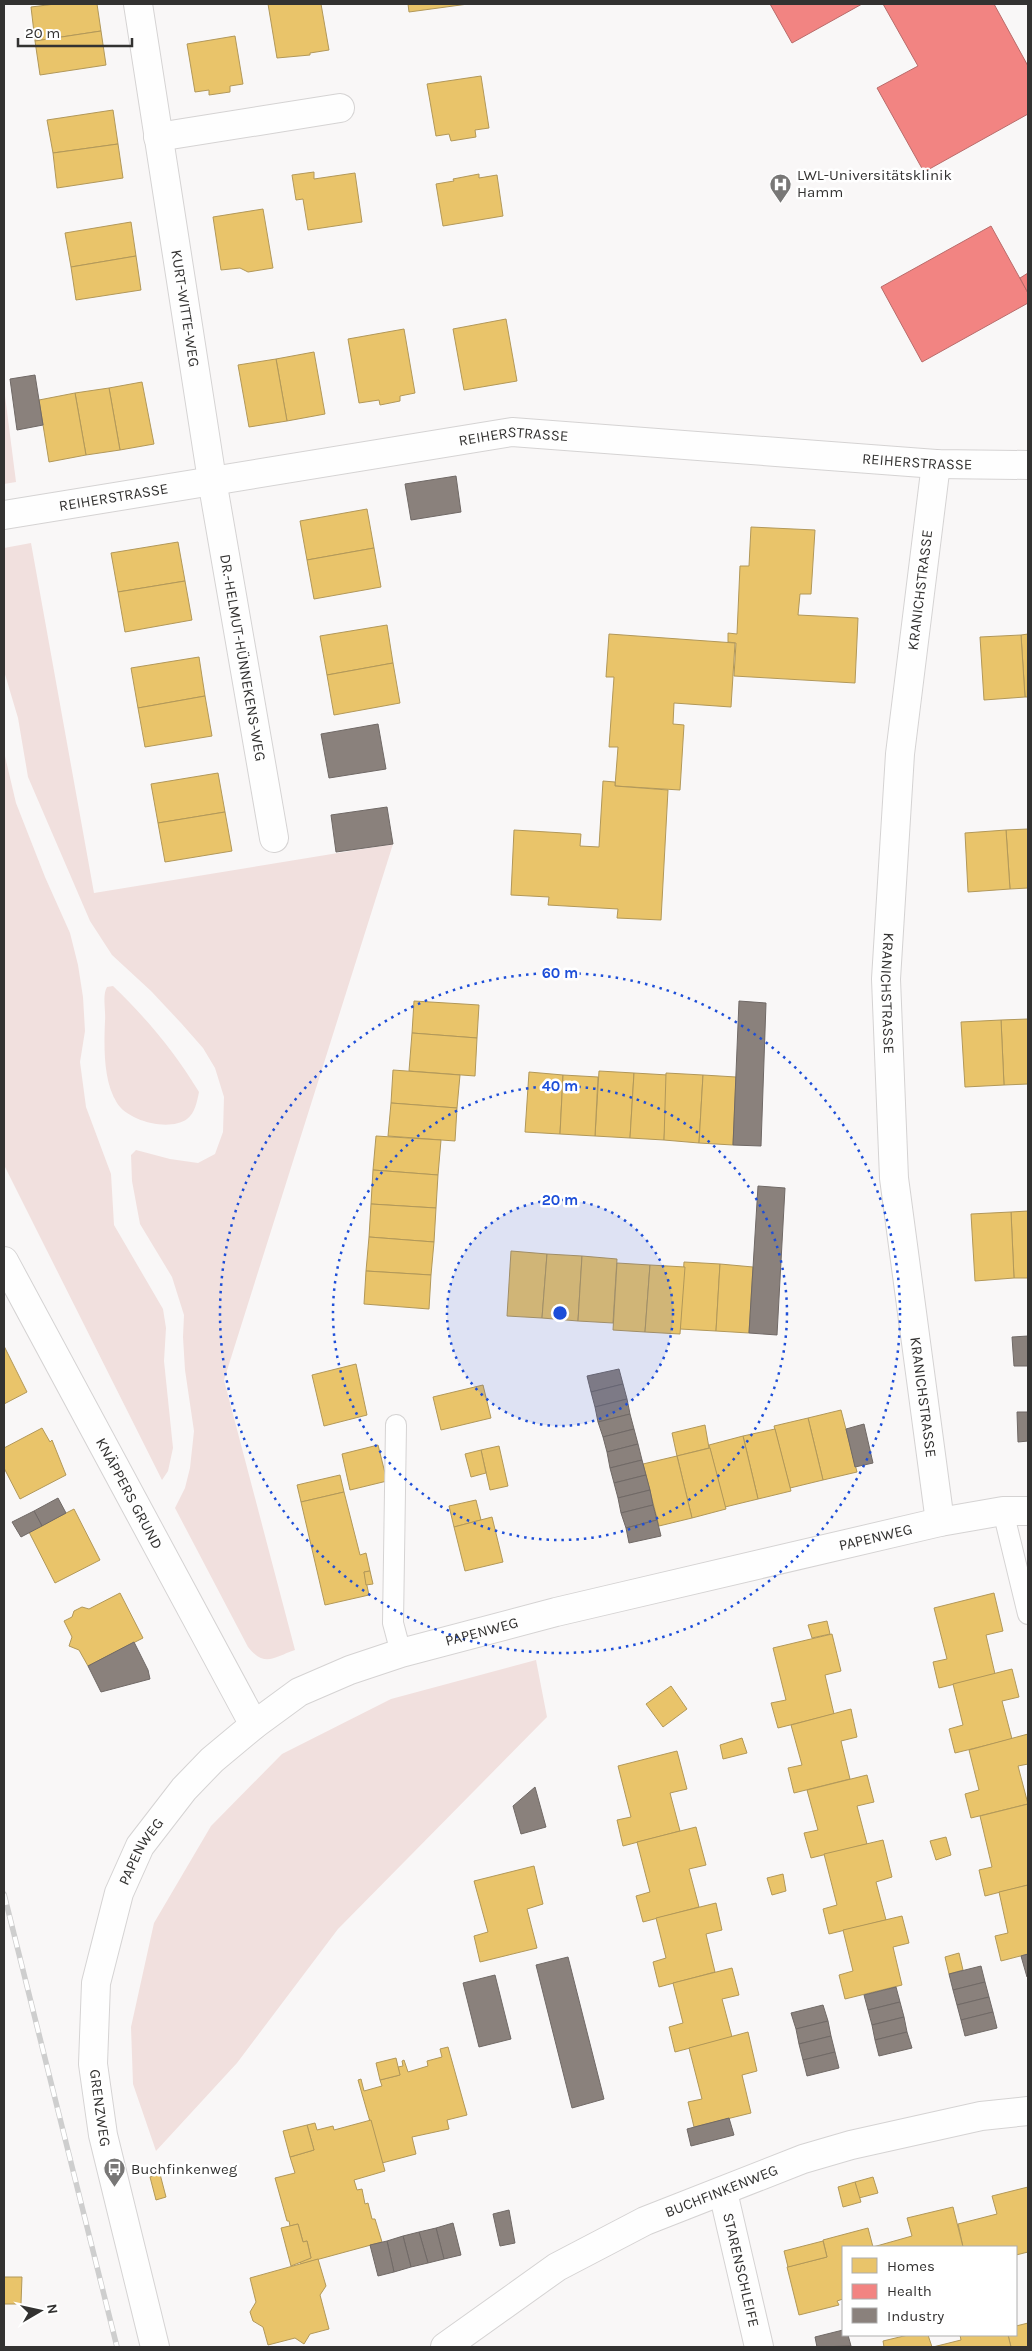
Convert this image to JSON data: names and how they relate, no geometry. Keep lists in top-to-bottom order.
{
  "streets": {
    "street": [
      "KURT-WITTE-WEG",
      "REIHERSTRASSE",
      "KRANICHSTRASSE",
      "DR.-HELMUT-HÜNNEKENS-WEG",
      "KNÄPPERS GRUND",
      "PAPENWEG",
      "GRENZWEG",
      "BUCHFINKENWEG",
      "STARENSCHLEIFE"
    ]
  },
  "crossings": [
    ["KURT-WITTE-WEG", "REIHERSTRASSE"],
    ["KURT-WITTE-WEG", "DR.-HELMUT-HÜNNEKENS-WEG"],
    ["REIHERSTRASSE", "KRANICHSTRASSE"],
    ["REIHERSTRASSE", "DR.-HELMUT-HÜNNEKENS-WEG"],
    ["KRANICHSTRASSE", "PAPENWEG"],
    ["KNÄPPERS GRUND", "PAPENWEG"],
    ["PAPENWEG", "GRENZWEG"],
    ["BUCHFINKENWEG", "STARENSCHLEIFE"]
  ],
  "places": {
    "hospital": ["LWL-Universitätsklinik Hamm"],
    "bus stop": ["Buchfinkenweg"]
  },
  "legend": ["Homes", "Health", "Industry"],
  "scale_bar": "20 m",
  "north": "right",
  "rings": ["60 m", "40 m", "20 m"]
}
